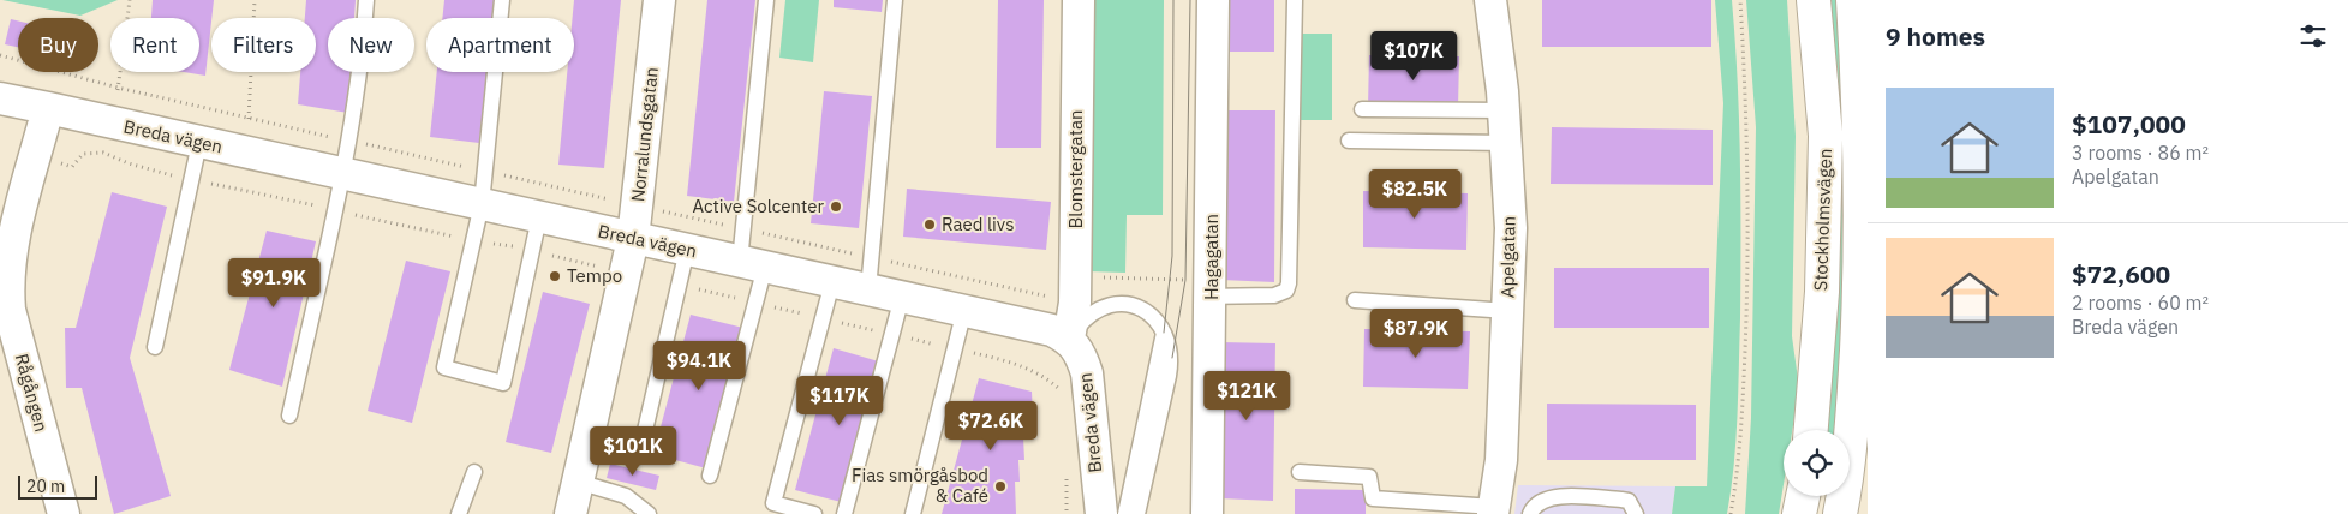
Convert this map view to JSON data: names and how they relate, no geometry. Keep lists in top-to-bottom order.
{
  "streets": {
    "highway": ["Stockholmsvägen"],
    "street": [
      "Norralundsgatan",
      "Breda vägen",
      "Blomstergatan",
      "Hagagatan",
      "Apelgatan",
      "Rågången"
    ]
  },
  "crossings": [
    ["Norralundsgatan", "Breda vägen"],
    ["Breda vägen", "Blomstergatan"],
    ["Breda vägen", "Rågången"]
  ],
  "places": [
    "Active Solcenter",
    "Raed livs",
    "Tempo",
    "Fias smörgåsbod & Café"
  ],
  "scale_bar": "20 m",
  "page": {
    "heading": "9 homes",
    "chip": [
      "Buy",
      "Rent",
      "Filters",
      "New",
      "Apartment"
    ],
    "price": [
      "$107K",
      "$82.5K",
      "$91.9K",
      "$87.9K",
      "$94.1K",
      "$121K",
      "$117K",
      "$72.6K",
      "$101K"
    ],
    "list": [
      {
        "name": "$107,000",
        "note": "3 rooms · 86 m² · Apelgatan"
      },
      {
        "name": "$72,600",
        "note": "2 rooms · 60 m² · Breda vägen"
      }
    ],
    "scale": "20 m"
  }
}
